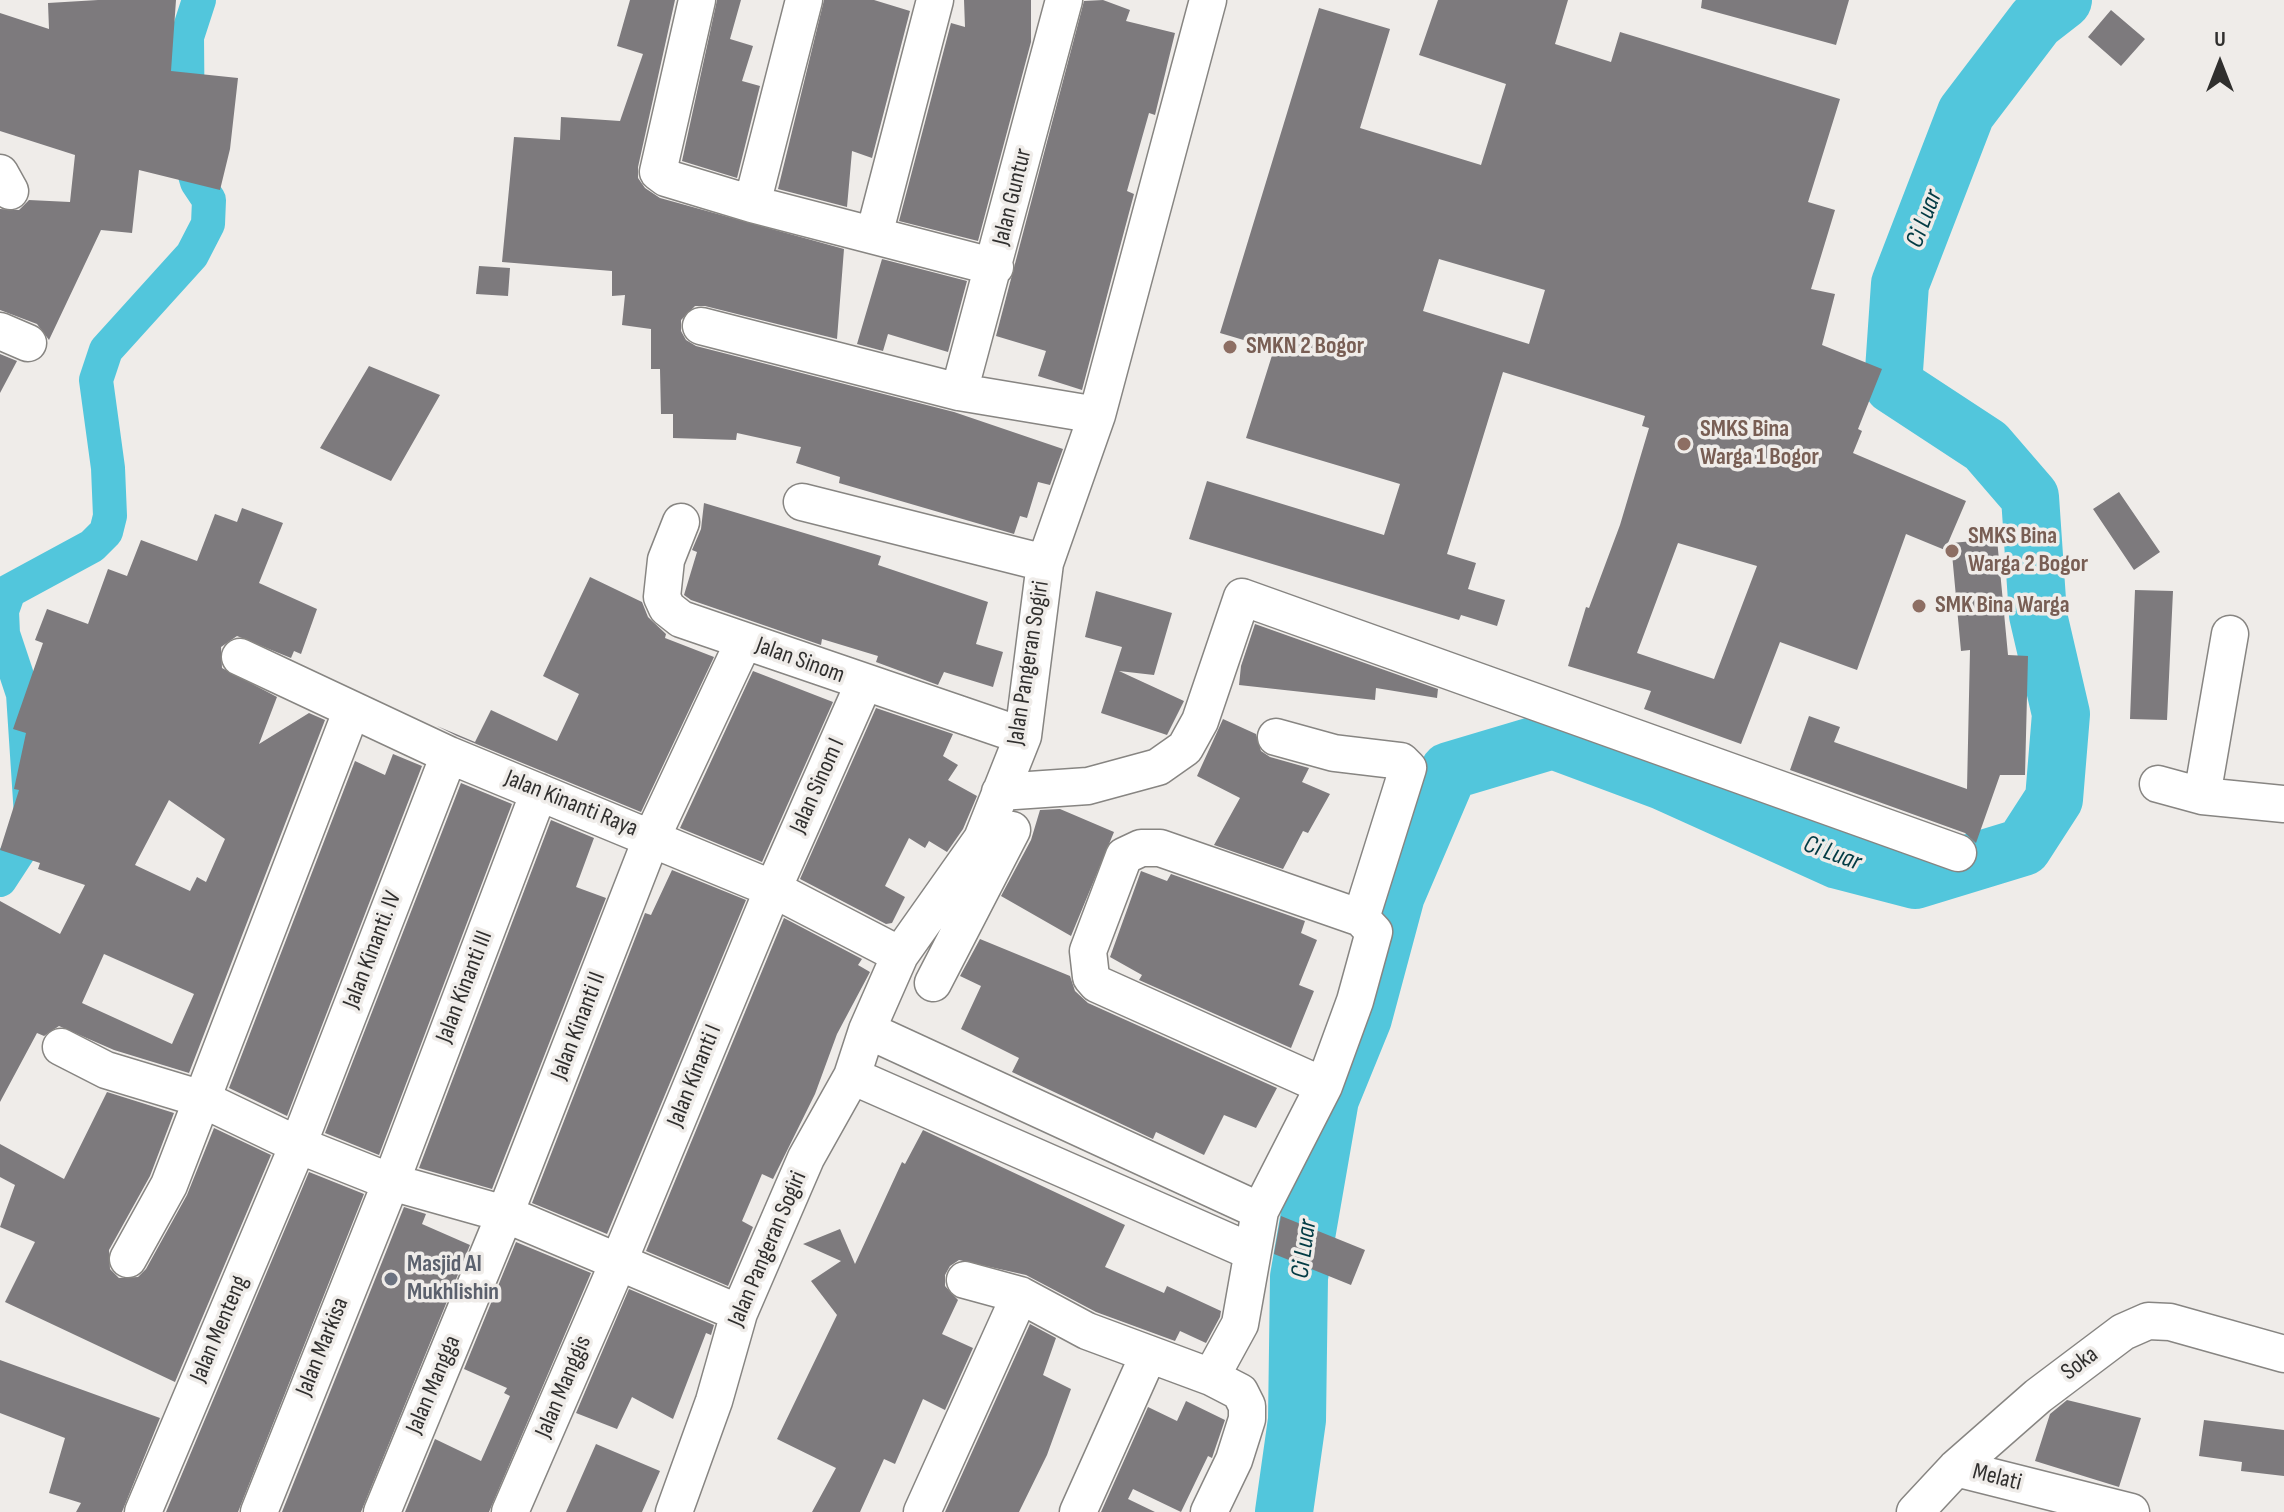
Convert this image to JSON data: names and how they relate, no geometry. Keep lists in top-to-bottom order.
{
  "streets": {
    "street": [
      "Jalan Guntur",
      "Jalan Sinom",
      "Jalan Pangeran Sogiri",
      "Jalan Sinom I",
      "Jalan Kinanti Raya",
      "Jalan Kinanti. IV",
      "Jalan Kinanti III",
      "Jalan Kinanti II",
      "Jalan Kinanti I",
      "Jalan Menteng",
      "Jalan Markisa",
      "Soka",
      "Jalan Mangga",
      "Jalan Manggis",
      "Melati"
    ]
  },
  "crossings": [
    ["Jalan Sinom", "Jalan Pangeran Sogiri"],
    ["Jalan Sinom", "Jalan Sinom I"],
    ["Jalan Sinom", "Jalan Kinanti II"],
    ["Jalan Pangeran Sogiri", "Jalan Kinanti Raya"],
    ["Jalan Sinom I", "Jalan Kinanti Raya"],
    ["Jalan Sinom I", "Jalan Kinanti I"],
    ["Jalan Kinanti Raya", "Jalan Kinanti. IV"],
    ["Jalan Kinanti Raya", "Jalan Kinanti III"],
    ["Jalan Kinanti Raya", "Jalan Kinanti II"],
    ["Jalan Kinanti Raya", "Jalan Kinanti I"],
    ["Jalan Kinanti. IV", "Jalan Menteng"],
    ["Jalan Kinanti III", "Jalan Markisa"],
    ["Jalan Kinanti II", "Jalan Mangga"],
    ["Jalan Kinanti I", "Jalan Manggis"],
    ["Soka", "Melati"]
  ],
  "water": ["Ci Luar"],
  "places": [
    "SMKN 2 Bogor",
    "SMKS Bina Warga 1 Bogor",
    "SMKS Bina Warga 2 Bogor",
    "SMK Bina Warga",
    "Masjid Al Mukhlishin"
  ],
  "north": "top"
}
